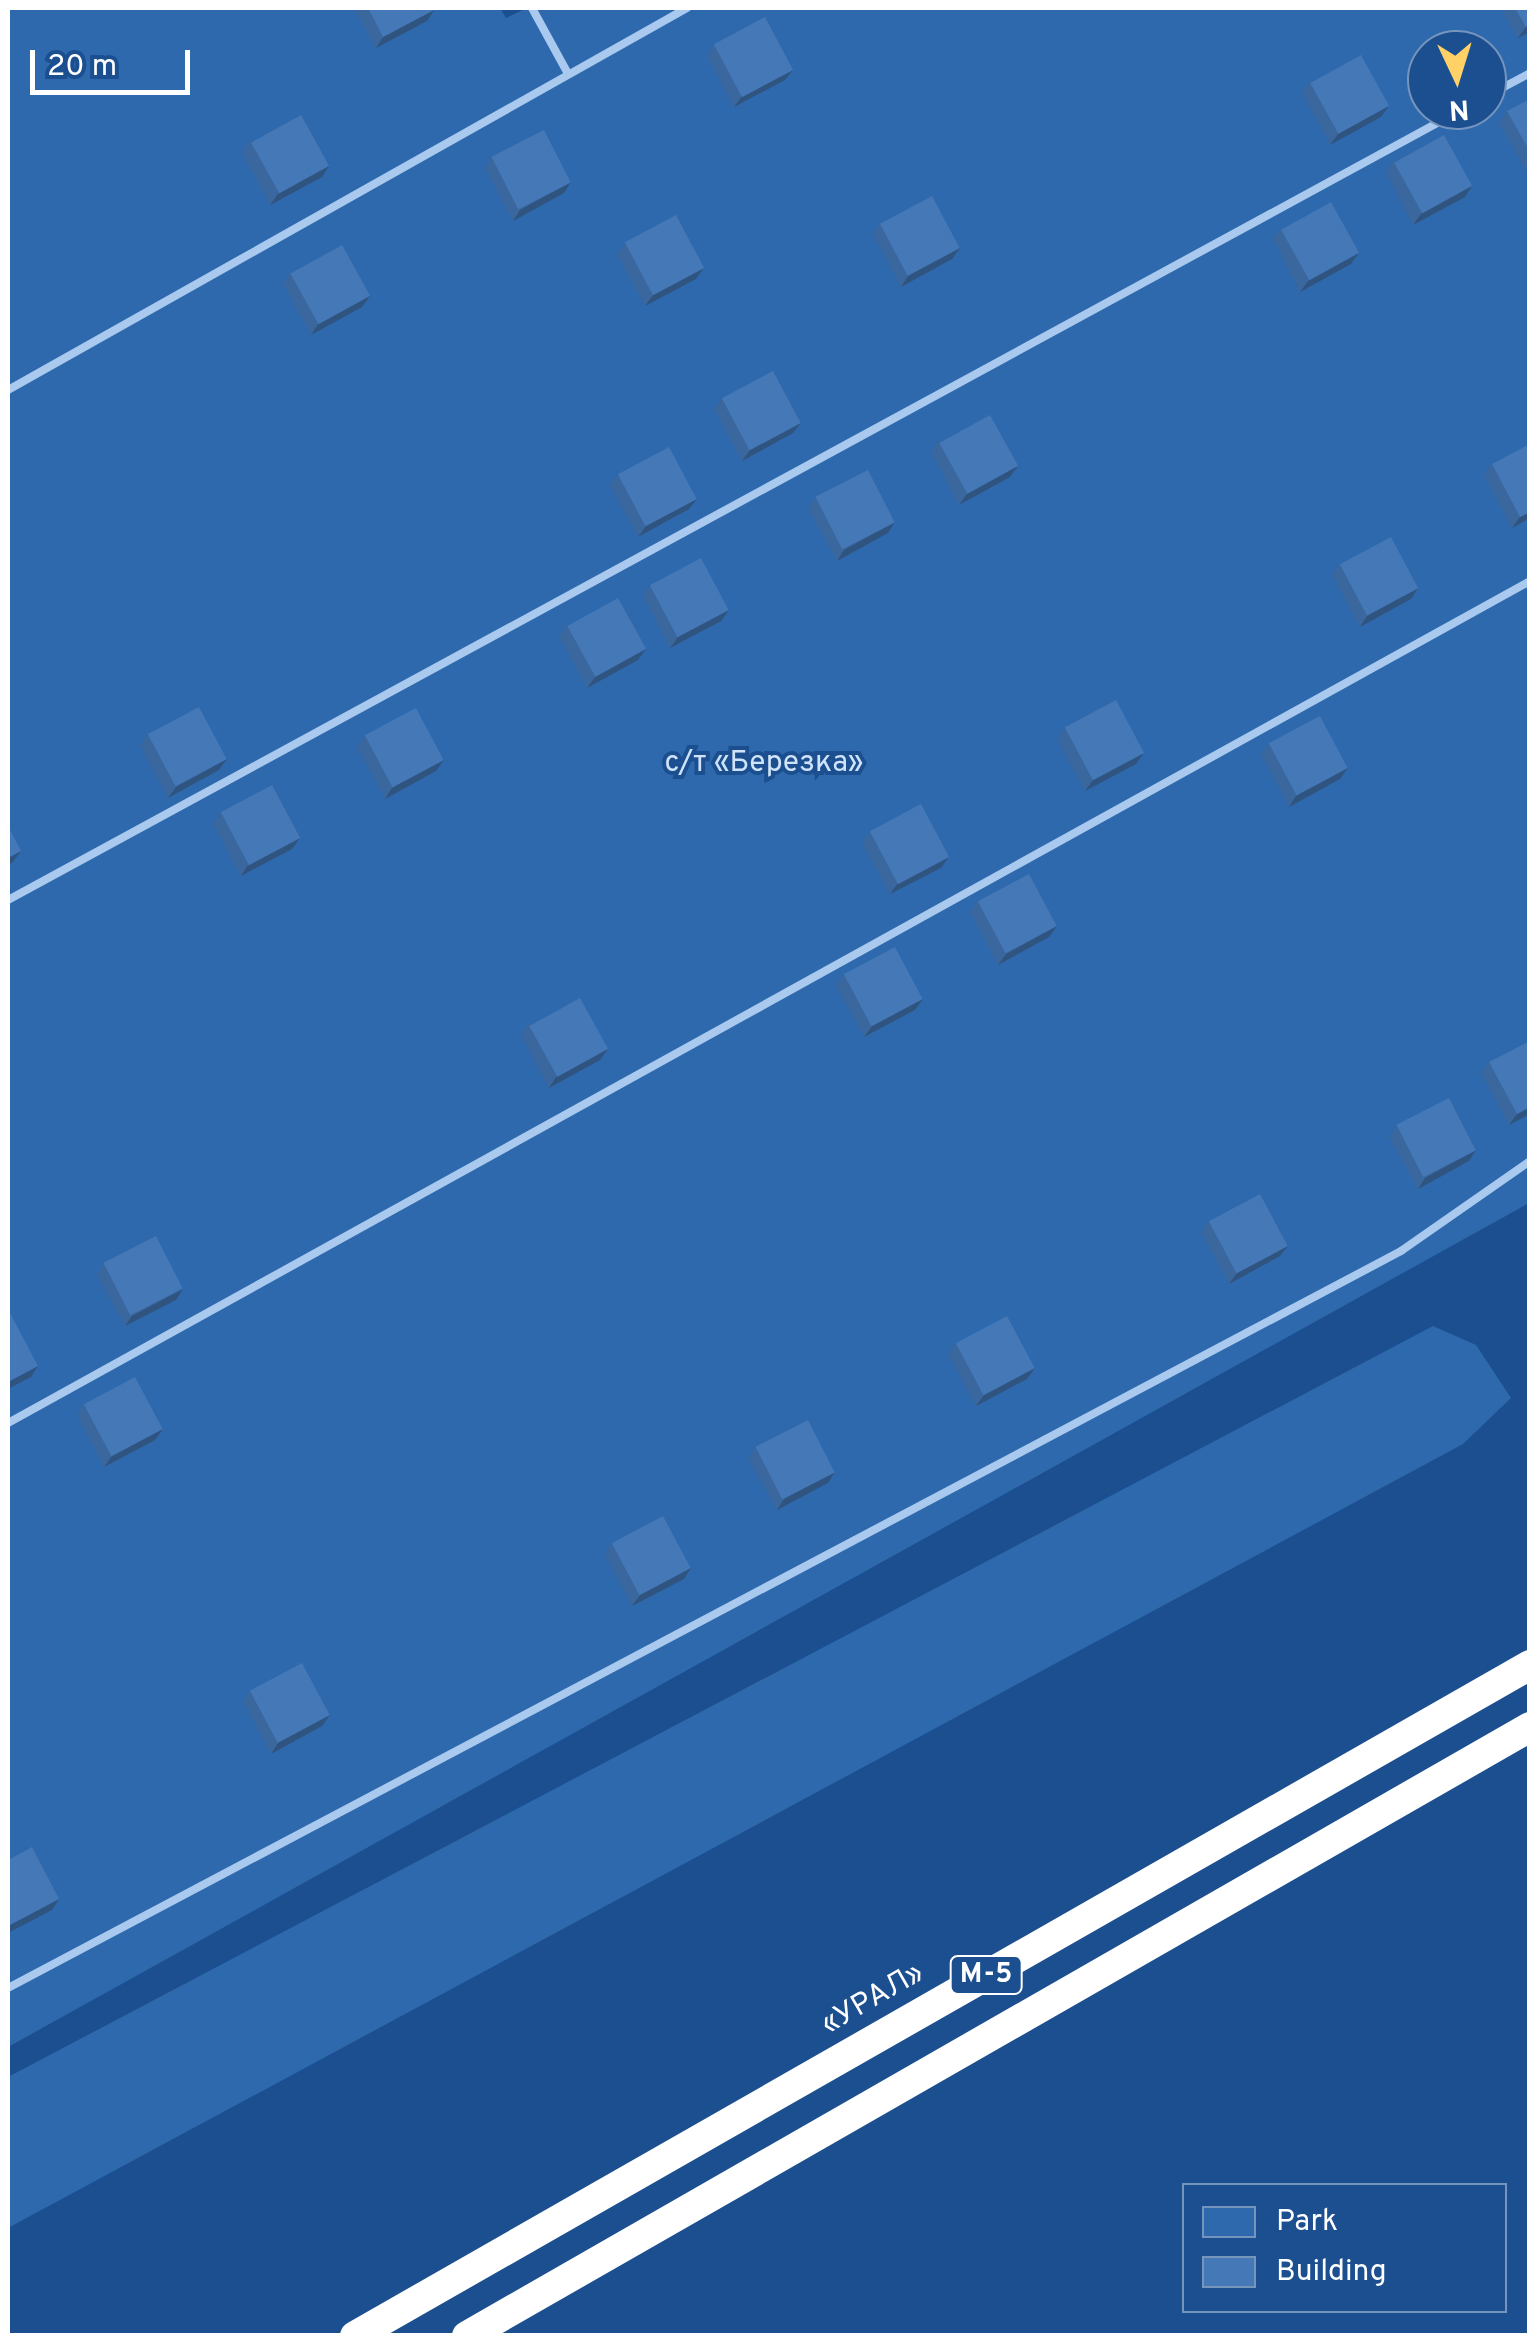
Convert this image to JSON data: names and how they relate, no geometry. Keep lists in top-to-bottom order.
{
  "streets": {
    "highway": ["М-5", "«УРАЛ»"]
  },
  "parks": ["с/т «Березка»"],
  "legend": ["Park", "Building"],
  "scale_bar": "20 m",
  "north": "bottom"
}
